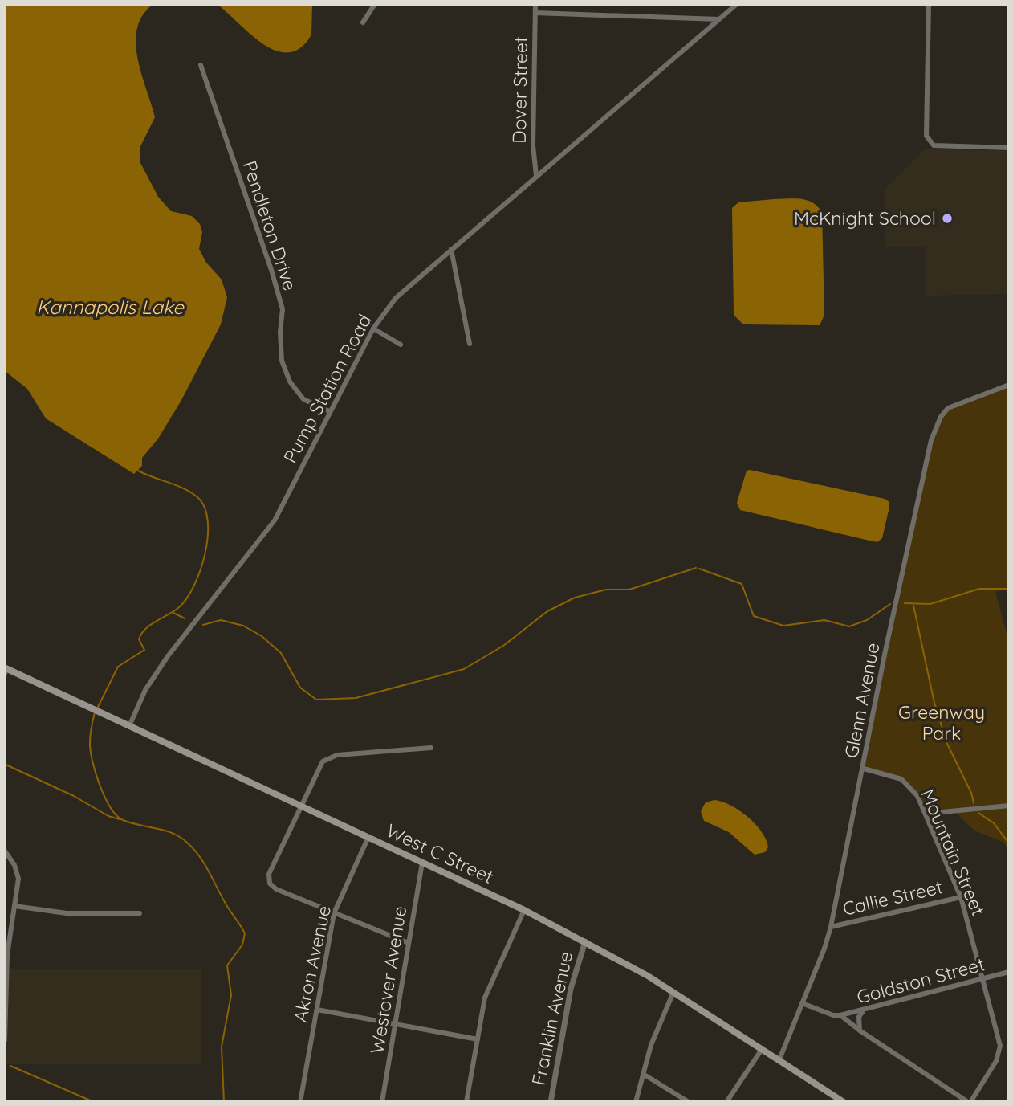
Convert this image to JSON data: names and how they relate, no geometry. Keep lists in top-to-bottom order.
{
  "streets": {
    "main road": ["West C Street"],
    "street": [
      "Dover Street",
      "Pendleton Drive",
      "Pump Station Road",
      "Glenn Avenue",
      "Mountain Street",
      "Callie Street",
      "Akron Avenue",
      "Westover Avenue",
      "Goldston Street",
      "Franklin Avenue"
    ]
  },
  "crossings": [
    ["Dover Street", "Pump Station Road"],
    ["Pendleton Drive", "Pump Station Road"],
    ["Pump Station Road", "West C Street"],
    ["Glenn Avenue", "Mountain Street"],
    ["Glenn Avenue", "West C Street"],
    ["Glenn Avenue", "Callie Street"],
    ["Mountain Street", "Callie Street"],
    ["Mountain Street", "Goldston Street"],
    ["West C Street", "Akron Avenue"],
    ["West C Street", "Westover Avenue"],
    ["West C Street", "Franklin Avenue"]
  ],
  "water": ["Kannapolis Lake"],
  "parks": ["Greenway Park"],
  "places": ["McKnight School"]
}
